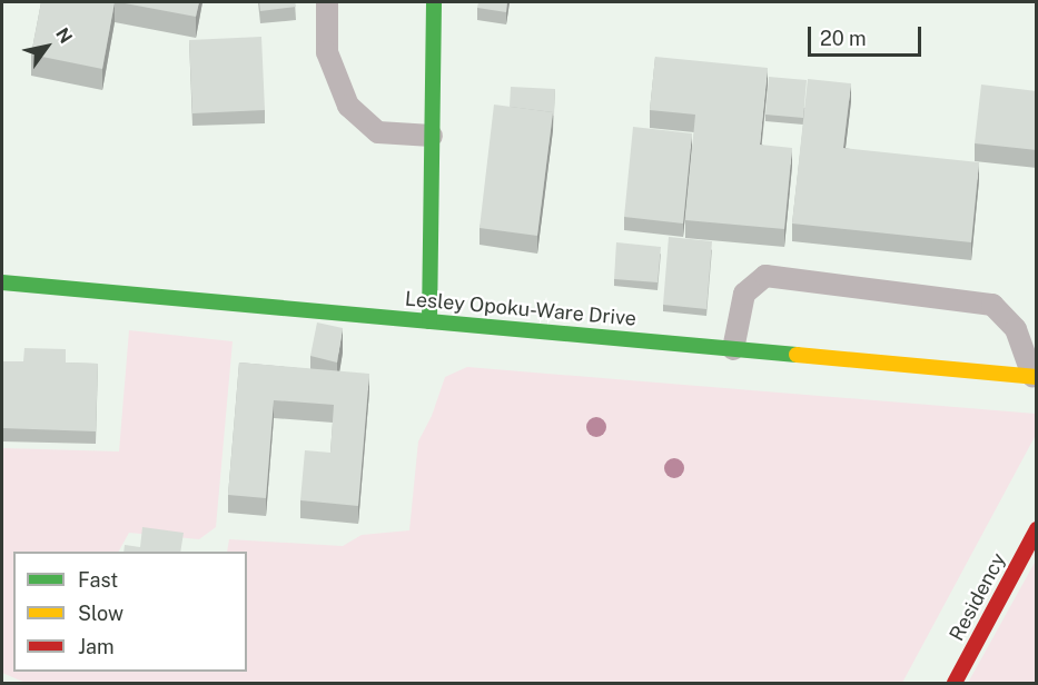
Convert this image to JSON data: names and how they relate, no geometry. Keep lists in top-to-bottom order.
{
  "streets": {
    "street": ["Lesley Opoku-Ware Drive", "Residency"]
  },
  "legend": ["Fast", "Slow", "Jam"],
  "scale_bar": "20 m",
  "north": "top right"
}
